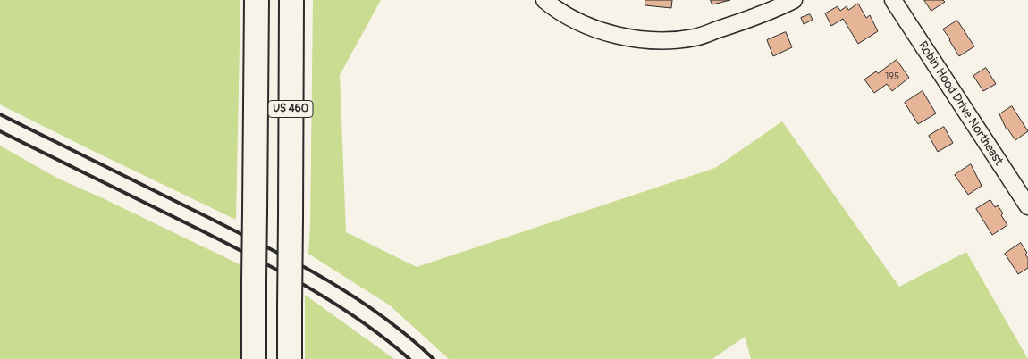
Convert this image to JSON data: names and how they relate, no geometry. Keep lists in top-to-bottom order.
{
  "streets": {
    "highway": ["US 460"],
    "street": ["Robin Hood Drive Northeast"]
  },
  "house_numbers": ["195"]
}
